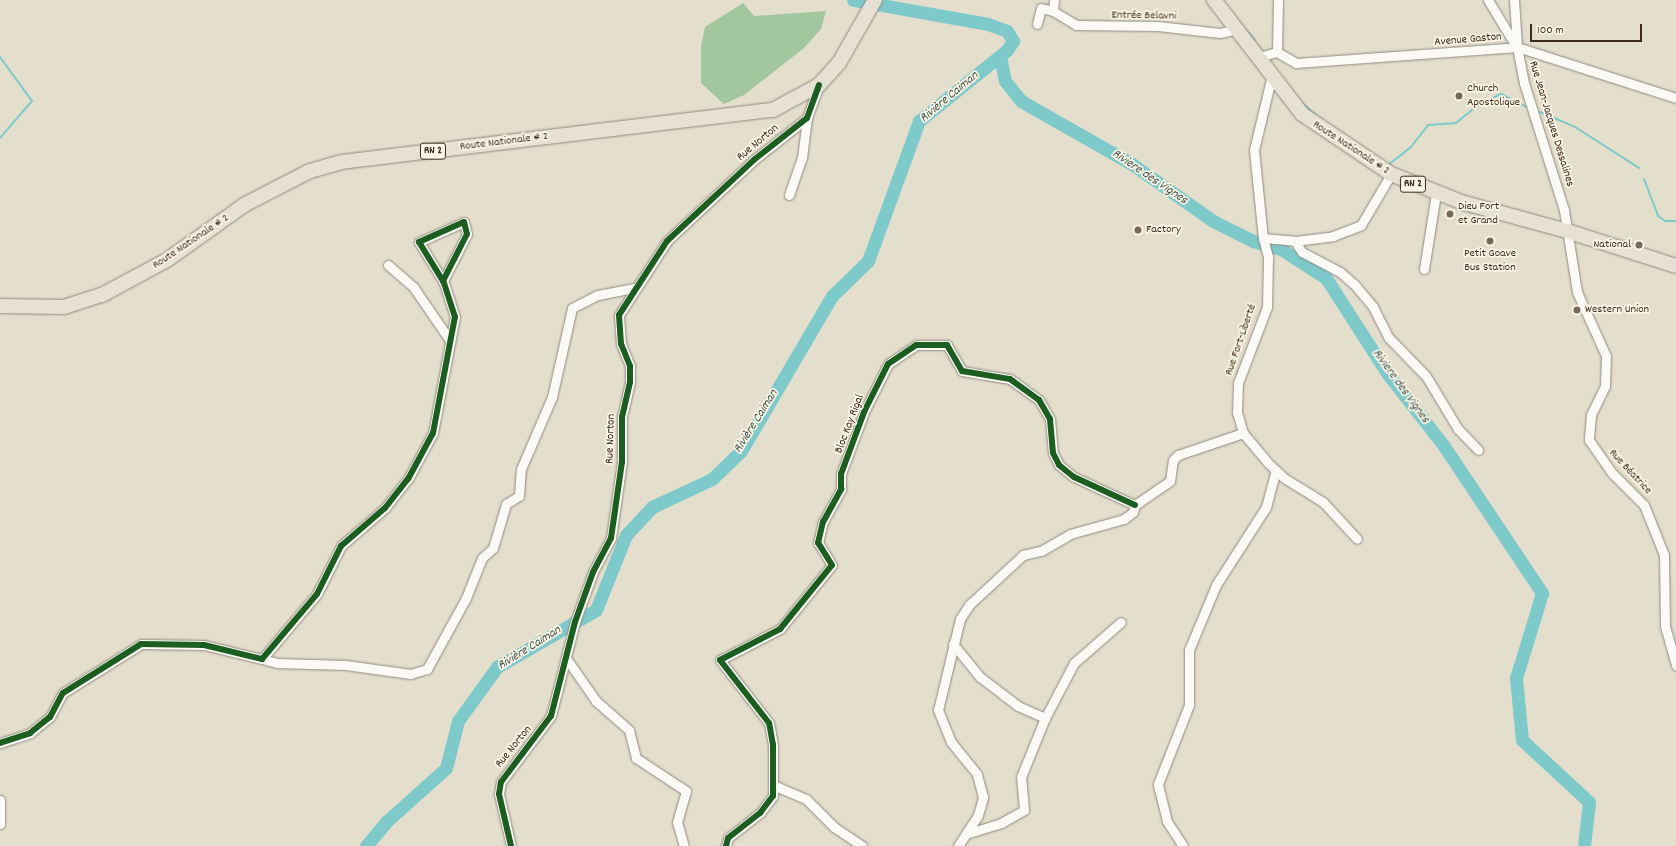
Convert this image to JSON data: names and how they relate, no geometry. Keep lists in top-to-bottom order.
{
  "streets": {
    "main road": ["Route Nationale # 2", "RN 2"],
    "street": [
      "Entrée Belavni",
      "Avenue Gaston",
      "Rue Jean-Jacques Dessalines",
      "Rue Norton",
      "Rue Fort-Liberté",
      "Bloc Kay Rigal",
      "Rue Béatrice"
    ]
  },
  "crossings": [
    ["Entrée Belavni", "Route Nationale # 2"],
    ["Avenue Gaston", "Rue Jean-Jacques Dessalines"],
    ["Rue Jean-Jacques Dessalines", "Route Nationale # 2"],
    ["Rue Jean-Jacques Dessalines", "Rue Béatrice"],
    ["Route Nationale # 2", "Rue Fort-Liberté"],
    ["Route Nationale # 2", "Rue Béatrice"]
  ],
  "water": ["Rivière Caiman", "Riviere des Vignes"],
  "places": [
    "Church Apostolique",
    "Dieu Fort et Grand",
    "Factory",
    "Petit Goave Bus Station",
    "National",
    "Western Union"
  ],
  "scale_bar": "100 m"
}
